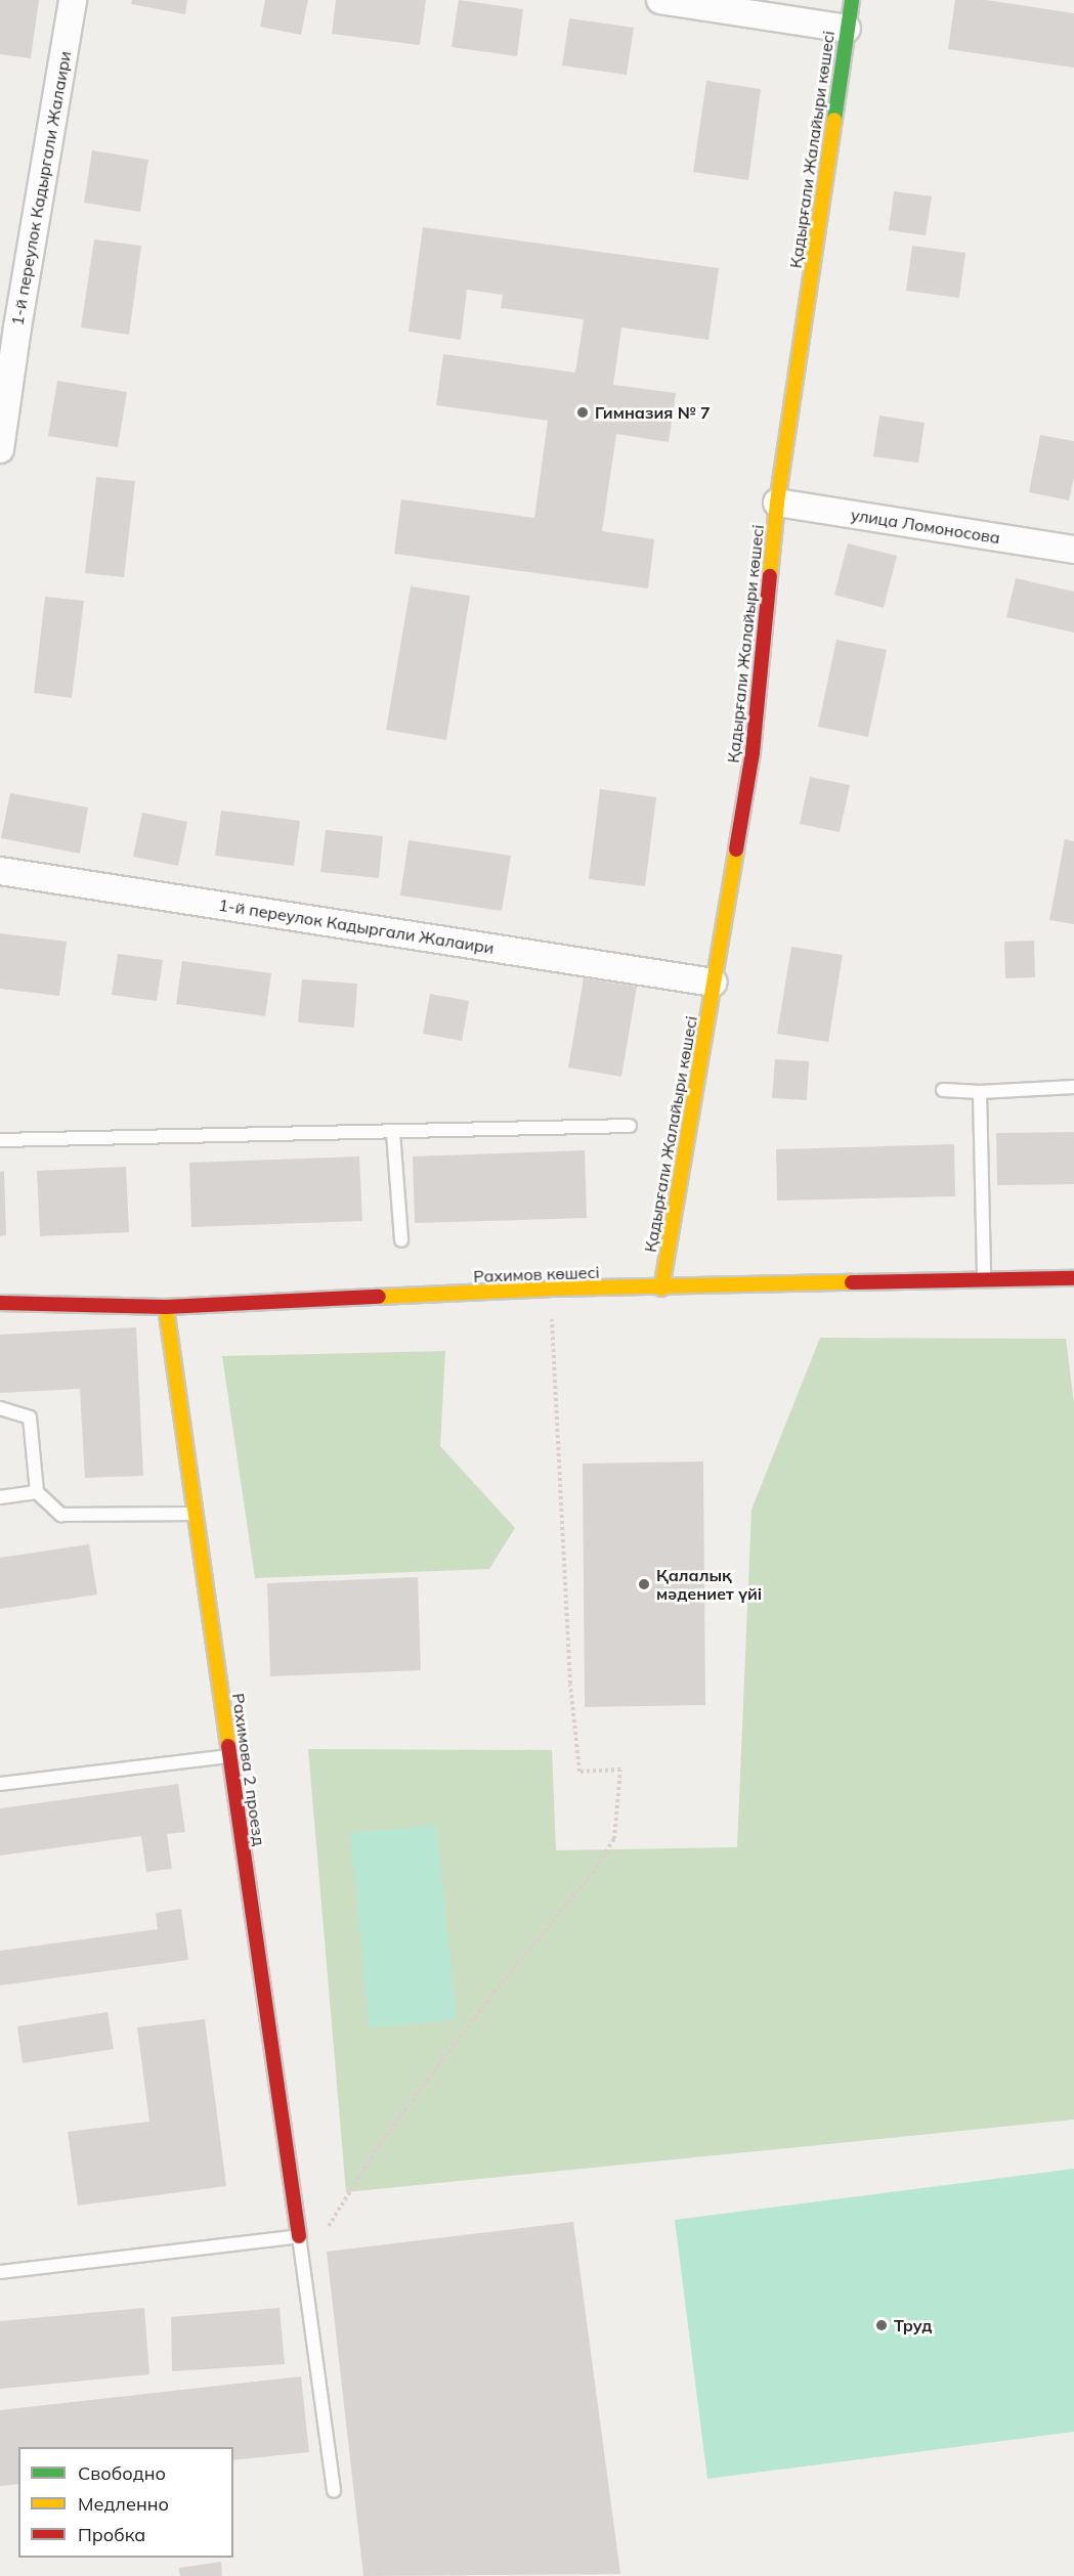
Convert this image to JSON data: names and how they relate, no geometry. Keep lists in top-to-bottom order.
{
  "streets": {
    "street": [
      "Қадырғали Жалайыри көшесі",
      "1-й переулок Кадыргали Жалаири",
      "улица Ломоносова",
      "Рахимов көшесі",
      "Рахимова 2 проезд"
    ]
  },
  "crossings": [
    ["Қадырғали Жалайыри көшесі", "1-й переулок Кадыргали Жалаири"],
    ["Қадырғали Жалайыри көшесі", "улица Ломоносова"],
    ["Қадырғали Жалайыри көшесі", "Рахимов көшесі"],
    ["Рахимов көшесі", "Рахимова 2 проезд"]
  ],
  "places": ["Гимназия № 7", "Қалалық мәдениет үйі", "Труд"],
  "legend": ["Свободно", "Медленно", "Пробка"]
}
